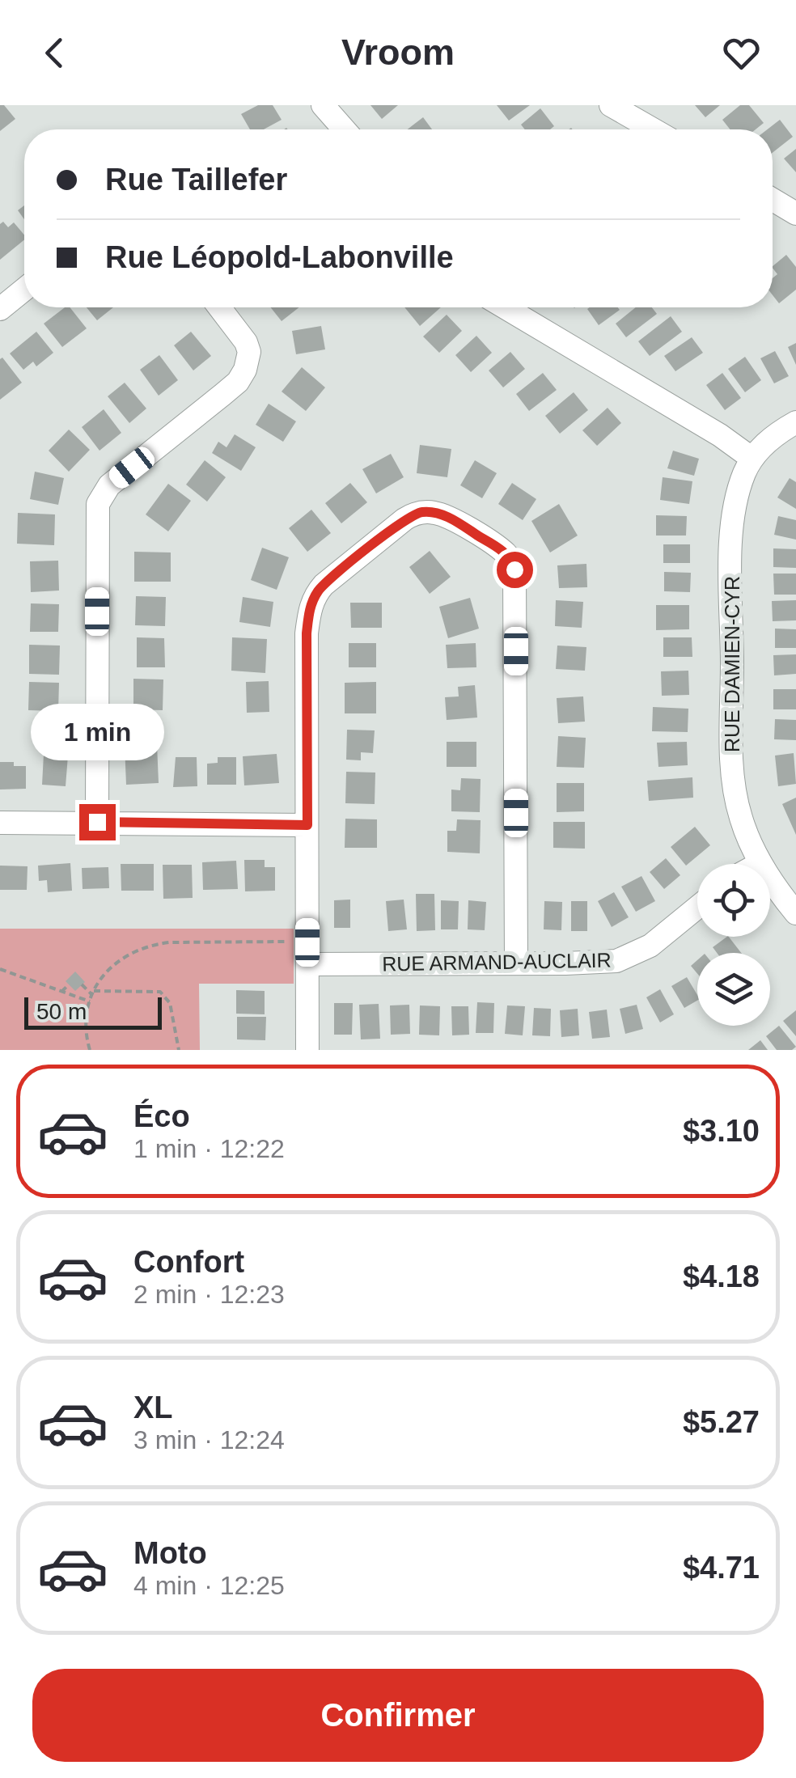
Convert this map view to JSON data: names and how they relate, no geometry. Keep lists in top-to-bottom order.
{
  "streets": {
    "street": ["RUE DAMIEN-CYR", "RUE ARMAND-AUCLAIR"]
  },
  "scale_bar": "50 m",
  "page": {
    "header": "Vroom",
    "banner": ["Rue Taillefer", "Rue Léopold-Labonville"],
    "bubble": "1 min",
    "scale": "50 m",
    "list": [
      {
        "name": "Éco",
        "note": "1 min · 12:22",
        "value": "$3.10"
      },
      {
        "name": "Confort",
        "note": "2 min · 12:23",
        "value": "$4.18"
      },
      {
        "name": "XL",
        "note": "3 min · 12:24",
        "value": "$5.27"
      },
      {
        "name": "Moto",
        "note": "4 min · 12:25",
        "value": "$4.71"
      }
    ],
    "buttons": "Confirmer"
  }
}
